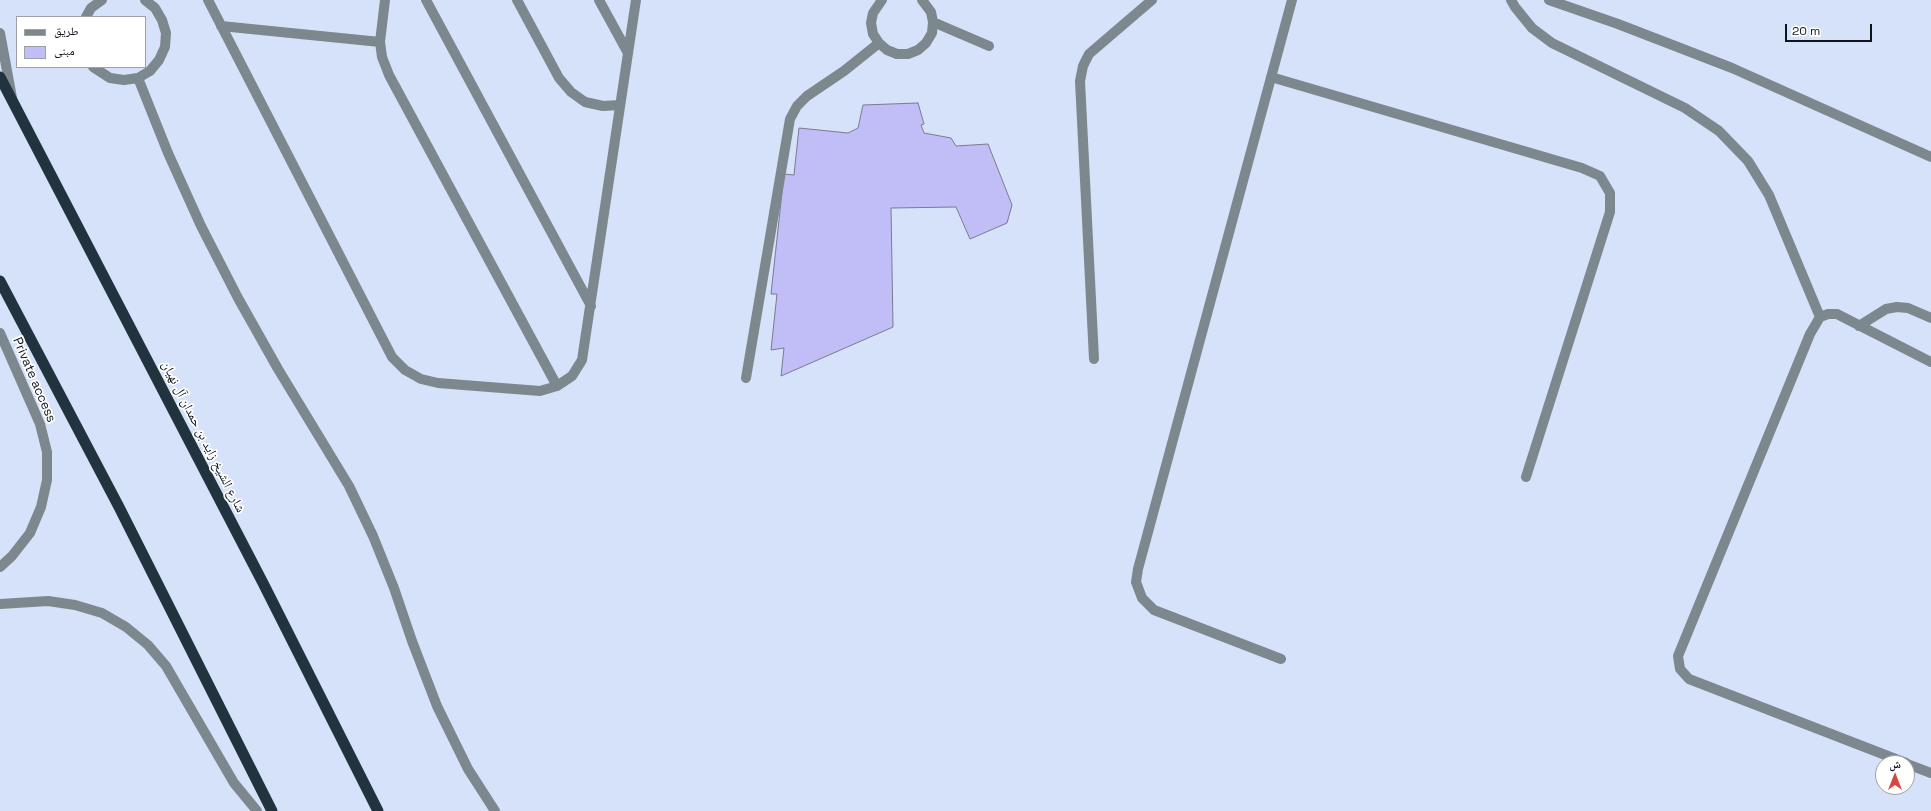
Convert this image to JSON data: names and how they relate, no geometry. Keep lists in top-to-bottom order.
{
  "streets": {
    "highway": ["شارع الشيخ زايد بن حمدان آل نهيان"],
    "street": ["Private access"]
  },
  "legend": ["طريق", "مبنى"],
  "scale_bar": "20 m",
  "north": "top"
}
